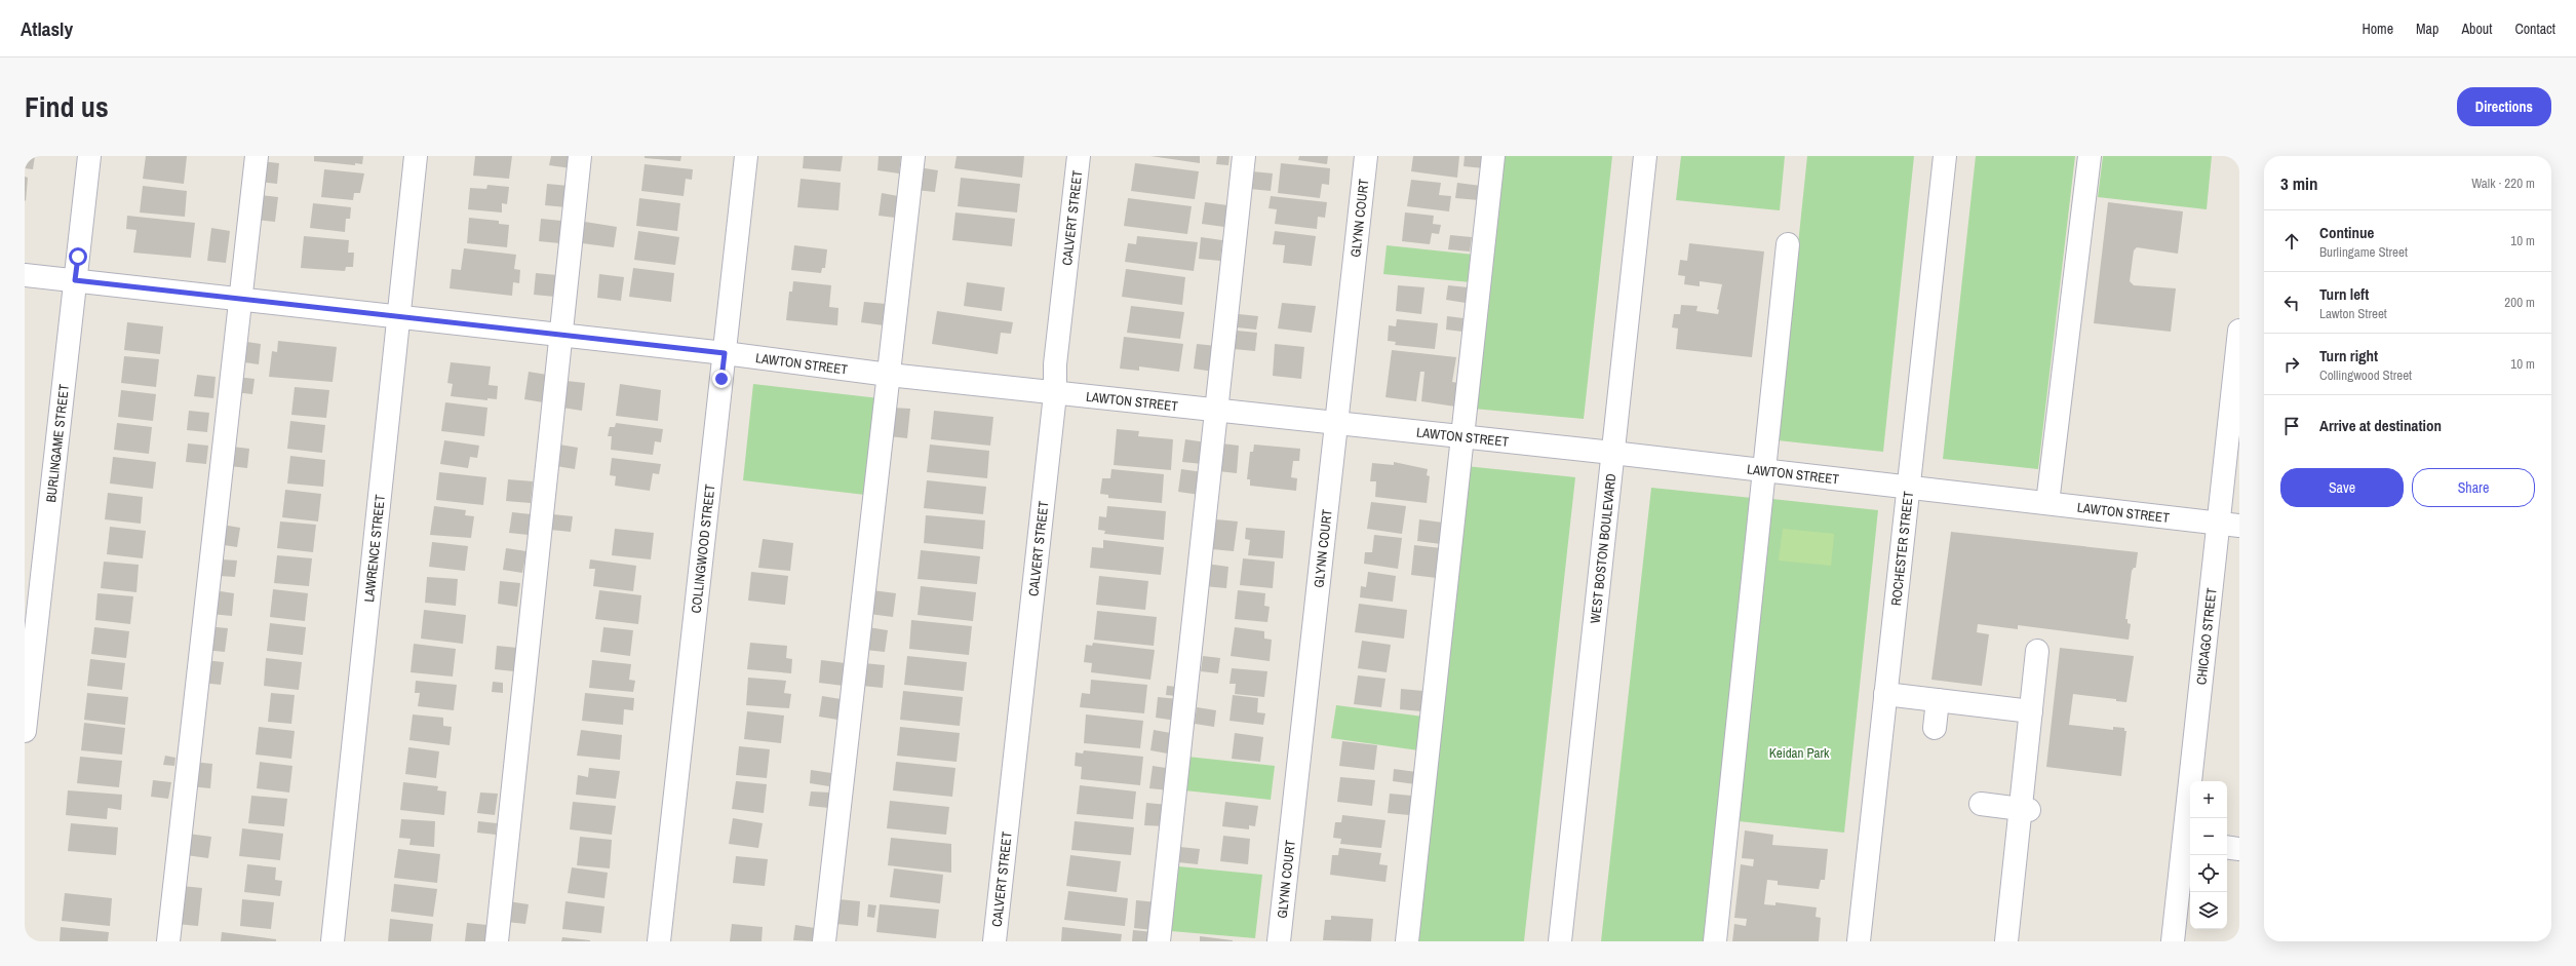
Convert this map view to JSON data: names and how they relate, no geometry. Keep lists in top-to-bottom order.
{
  "streets": {
    "street": [
      "CALVERT STREET",
      "GLYNN COURT",
      "LAWTON STREET",
      "BURLINGAME STREET",
      "ROCHESTER STREET",
      "LAWRENCE STREET",
      "COLLINGWOOD STREET",
      "WEST BOSTON BOULEVARD",
      "CHICAGO STREET"
    ]
  },
  "crossings": [
    ["CALVERT STREET", "LAWTON STREET"],
    ["GLYNN COURT", "LAWTON STREET"],
    ["LAWTON STREET", "BURLINGAME STREET"],
    ["LAWTON STREET", "ROCHESTER STREET"],
    ["LAWTON STREET", "LAWRENCE STREET"],
    ["LAWTON STREET", "COLLINGWOOD STREET"],
    ["LAWTON STREET", "WEST BOSTON BOULEVARD"],
    ["LAWTON STREET", "CHICAGO STREET"]
  ],
  "parks": ["Keidan Park"],
  "page": {
    "header": "Atlasly",
    "nav": [
      "Home",
      "Map",
      "About",
      "Contact"
    ],
    "title": "Find us",
    "buttons": [
      "Directions",
      ["Save", "Share"]
    ],
    "heading": ["3 min", "Walk · 220 m"],
    "list": [
      ["Continue", "Burlingame Street", "10 m"],
      ["Turn left", "Lawton Street", "200 m"],
      ["Turn right", "Collingwood Street", "10 m"],
      "Arrive at destination"
    ],
    "map_buttons": ["+", "−"]
  }
}
